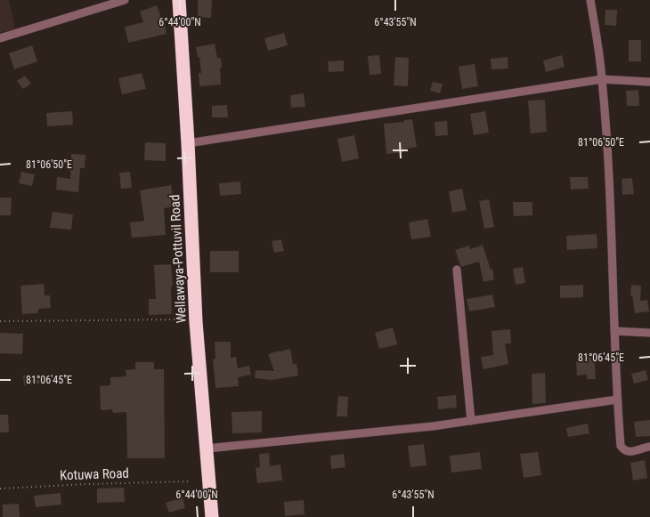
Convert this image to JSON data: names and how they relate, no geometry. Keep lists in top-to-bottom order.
{
  "streets": {
    "highway": ["Wellawaya-Pottuvil Road"],
    "path": ["Kotuwa Road"]
  },
  "coordinates": [
    "6°44'00\"N",
    "6°43'55\"N",
    "81°06'50\"E",
    "81°06'45\"E"
  ]
}
